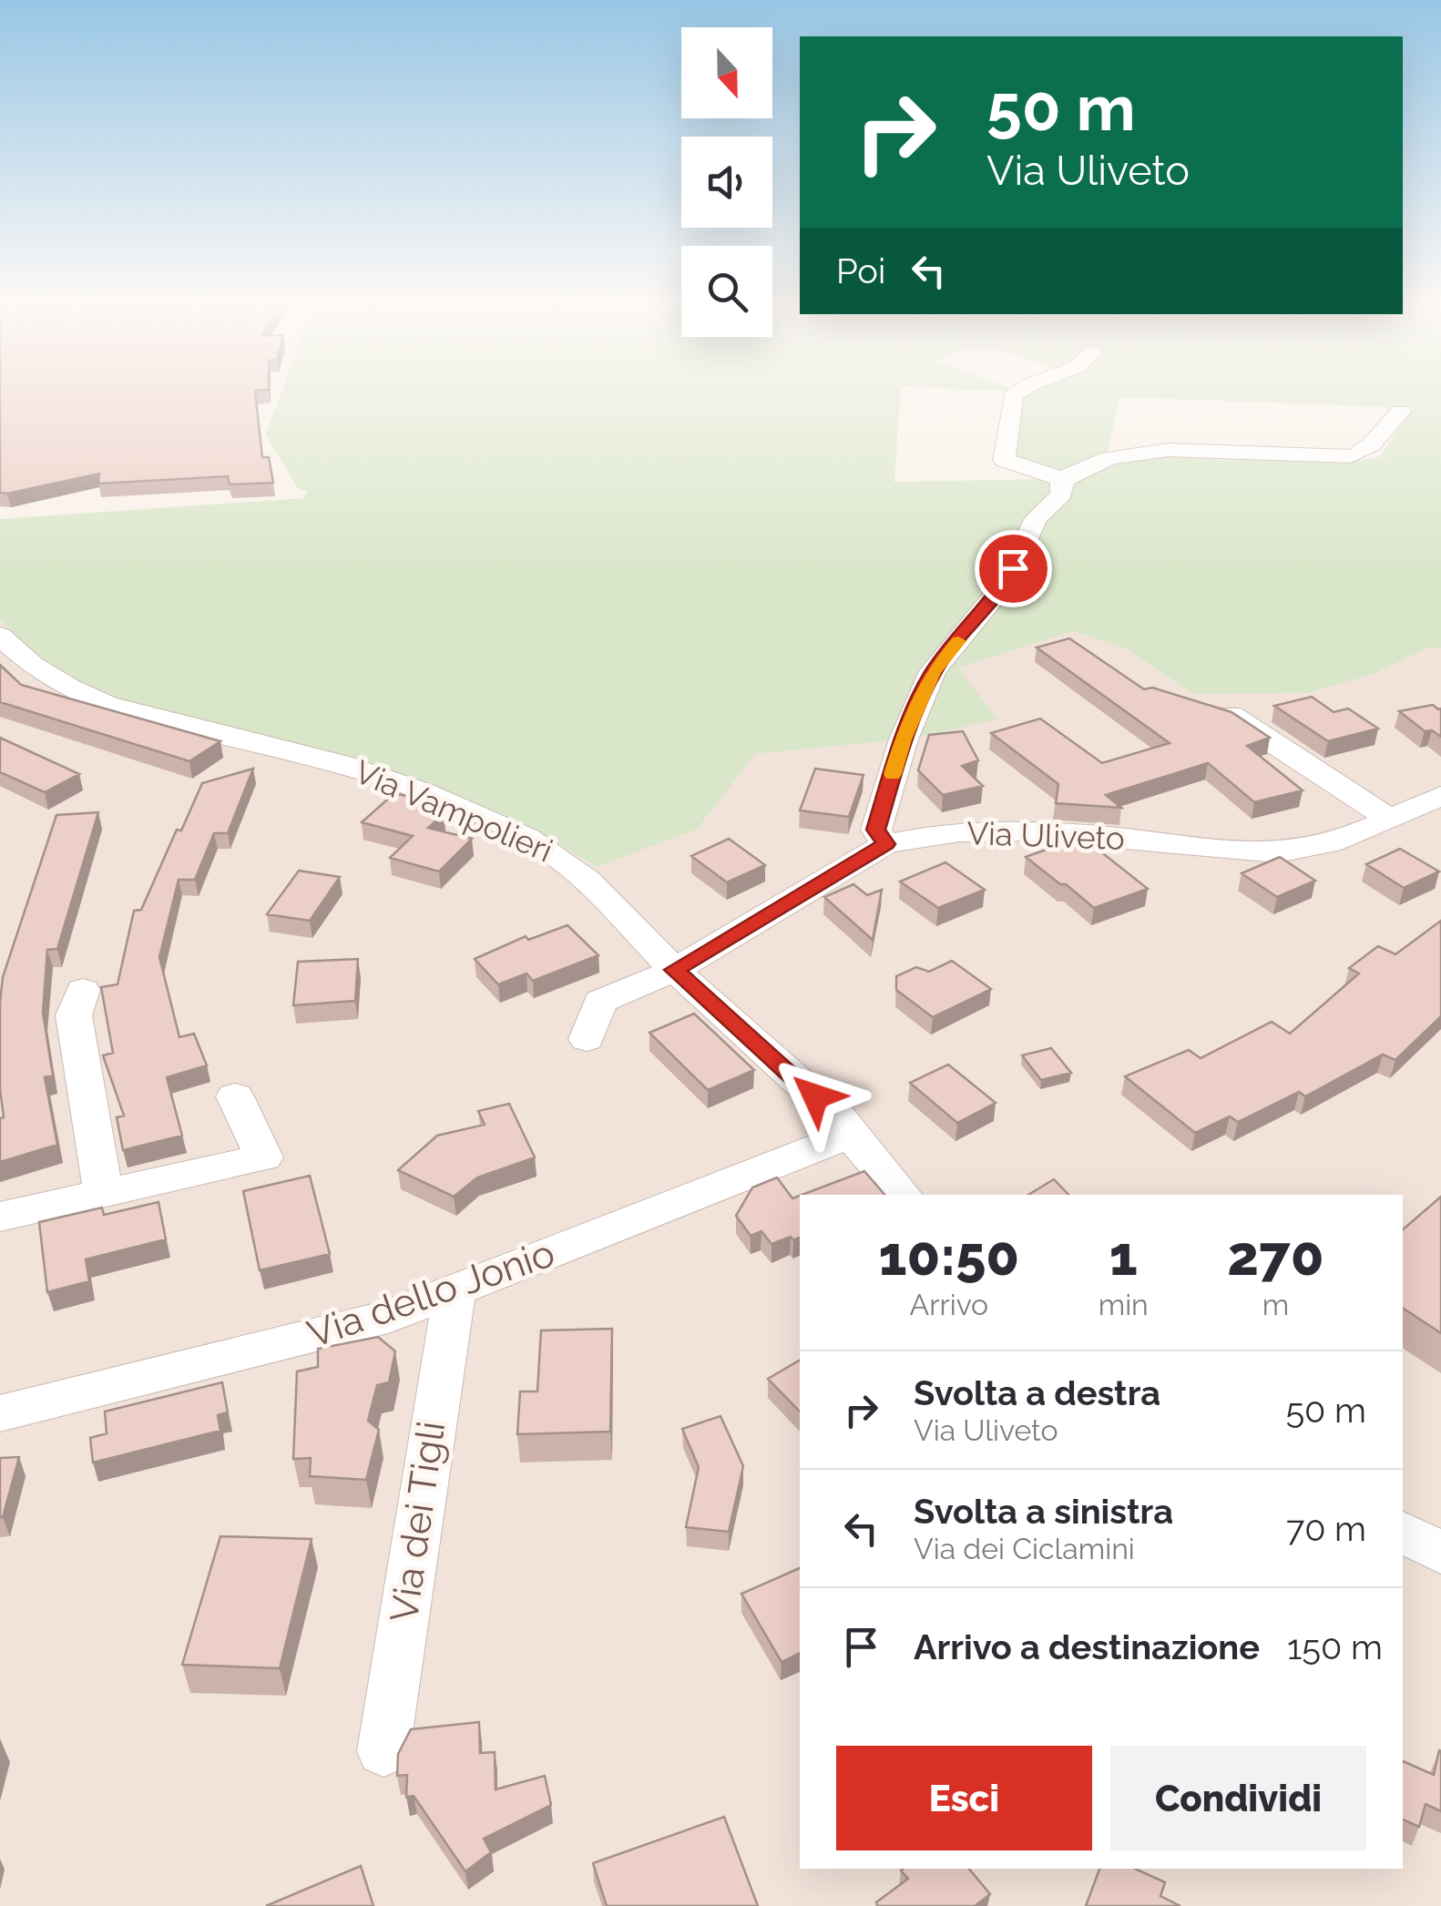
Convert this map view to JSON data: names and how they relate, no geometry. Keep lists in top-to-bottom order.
{
  "streets": {
    "street": [
      "Via Vampolieri",
      "Via Uliveto",
      "Via dello Jonio",
      "Via dei Tigli"
    ]
  },
  "crossings": [
    ["Via Vampolieri", "Via Uliveto"],
    ["Via Vampolieri", "Via dello Jonio"],
    ["Via dello Jonio", "Via dei Tigli"]
  ],
  "north": "bottom",
  "page": {
    "turn": ["50 m", "Via Uliveto"],
    "then": "Poi",
    "eta": [
      "10:50",
      "Arrivo",
      "1",
      "min",
      "270",
      "m"
    ],
    "list": [
      {
        "name": "Svolta a destra",
        "note": "Via Uliveto",
        "value": "50 m"
      },
      {
        "name": "Svolta a sinistra",
        "note": "Via dei Ciclamini",
        "value": "70 m"
      },
      {
        "name": "Arrivo a destinazione",
        "value": "150 m"
      }
    ],
    "buttons": ["Esci", "Condividi"]
  }
}
